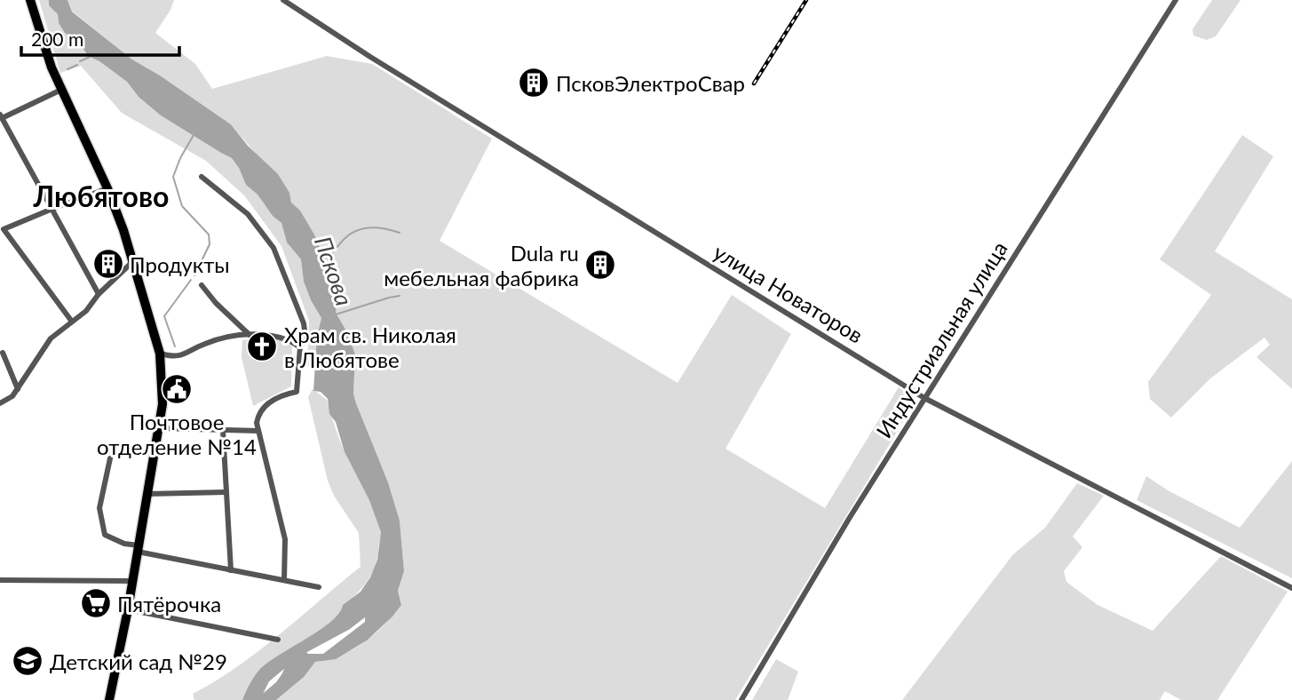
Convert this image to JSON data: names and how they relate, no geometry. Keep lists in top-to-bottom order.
{
  "streets": {
    "street": ["улица Новаторов", "Индустриальная улица"]
  },
  "crossings": [
    ["улица Новаторов", "Индустриальная улица"]
  ],
  "districts": ["Любятово"],
  "water": ["Пскова"],
  "places": {
    "building": ["ПсковЭлектроСвар", "Продукты", "Dula ru мебельная фабрика"],
    "church": ["Храм св. Николая в Любятове"],
    "public building": ["Почтовое отделение №14"],
    "supermarket": ["Пятёрочка"],
    "school or university": ["Детский сад №29"]
  },
  "scale_bar": "200 m"
}
